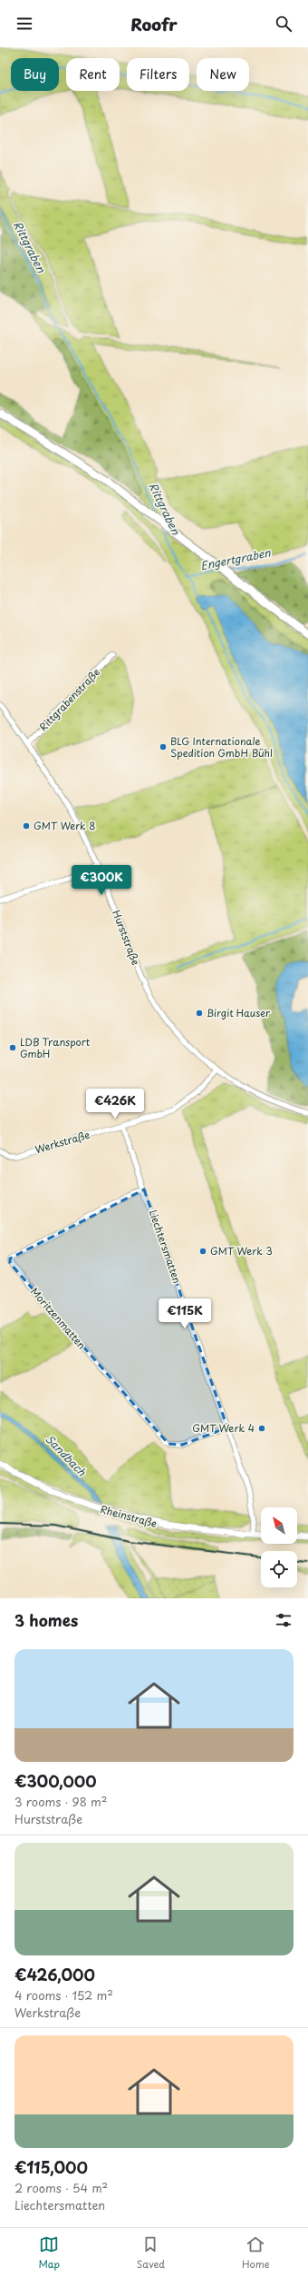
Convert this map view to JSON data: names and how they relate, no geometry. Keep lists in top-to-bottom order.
{
  "streets": {
    "street": [
      "Rittgrabenstraße",
      "Hurststraße",
      "Werkstraße",
      "Liechtersmatten",
      "Moritzenmatten",
      "Rheinstraße"
    ]
  },
  "crossings": [
    ["Rittgrabenstraße", "Hurststraße"],
    ["Hurststraße", "Werkstraße"],
    ["Werkstraße", "Liechtersmatten"],
    ["Liechtersmatten", "Moritzenmatten"],
    ["Liechtersmatten", "Rheinstraße"]
  ],
  "water": ["Rittgraben", "Engertgraben", "Sandbach"],
  "places": [
    "BLG Internationale Spedition GmbH Bühl",
    "GMT Werk 8",
    "Birgit Hauser",
    "LDB Transport GmbH",
    "GMT Werk 3",
    "GMT Werk 4"
  ],
  "north": "top left",
  "page": {
    "header": "Roofr",
    "chip": [
      "Buy",
      "Rent",
      "Filters",
      "New"
    ],
    "price": ["€300K", "€426K", "€115K"],
    "heading": "3 homes",
    "list": [
      {
        "name": "€300,000",
        "note": "3 rooms · 98 m² · Hurststraße"
      },
      {
        "name": "€426,000",
        "note": "4 rooms · 152 m² · Werkstraße"
      },
      {
        "name": "€115,000",
        "note": "2 rooms · 54 m² · Liechtersmatten"
      }
    ],
    "tabs": ["Map", "Saved", "Home"]
  }
}
